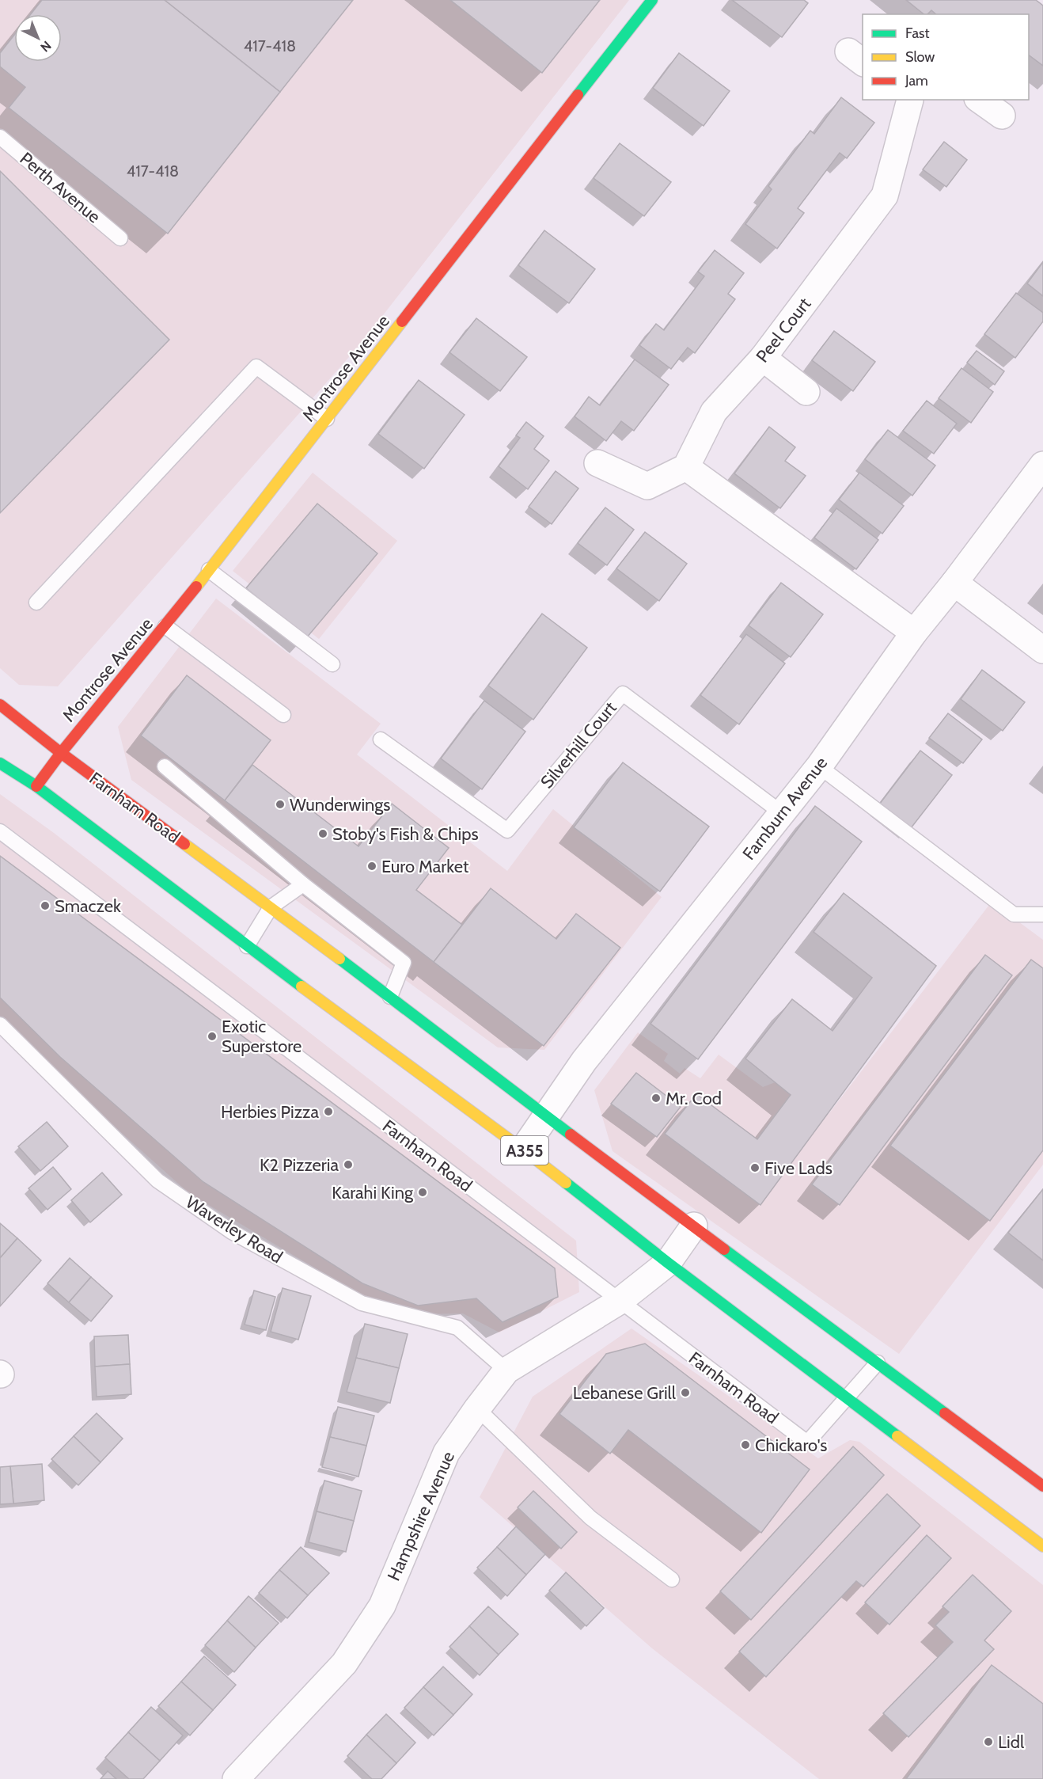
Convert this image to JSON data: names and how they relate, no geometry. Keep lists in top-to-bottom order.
{
  "streets": {
    "main road": ["Montrose Avenue", "Farnham Road", "A355"],
    "street": ["Peel Court", "Farnburn Avenue", "Hampshire Avenue"],
    "lane": ["Perth Avenue", "Silverhill Court", "Waverley Road"]
  },
  "crossings": [
    ["Montrose Avenue", "Farnham Road"],
    ["Montrose Avenue", "A355"],
    ["Silverhill Court", "Farnburn Avenue"],
    ["Farnham Road", "Farnburn Avenue"],
    ["Farnham Road", "A355"],
    ["Farnham Road", "Hampshire Avenue"],
    ["Farnburn Avenue", "A355"],
    ["A355", "Hampshire Avenue"],
    ["Waverley Road", "Hampshire Avenue"]
  ],
  "places": [
    "Wunderwings",
    "Stoby's Fish & Chips",
    "Euro Market",
    "Smaczek",
    "Exotic Superstore",
    "Mr. Cod",
    "Herbies Pizza",
    "K2 Pizzeria",
    "Five Lads",
    "Karahi King",
    "Lebanese Grill",
    "Chickaro's",
    "Lidl"
  ],
  "house_numbers": ["417-418", "417-418"],
  "legend": ["Fast", "Slow", "Jam"],
  "north": "bottom right"
}
